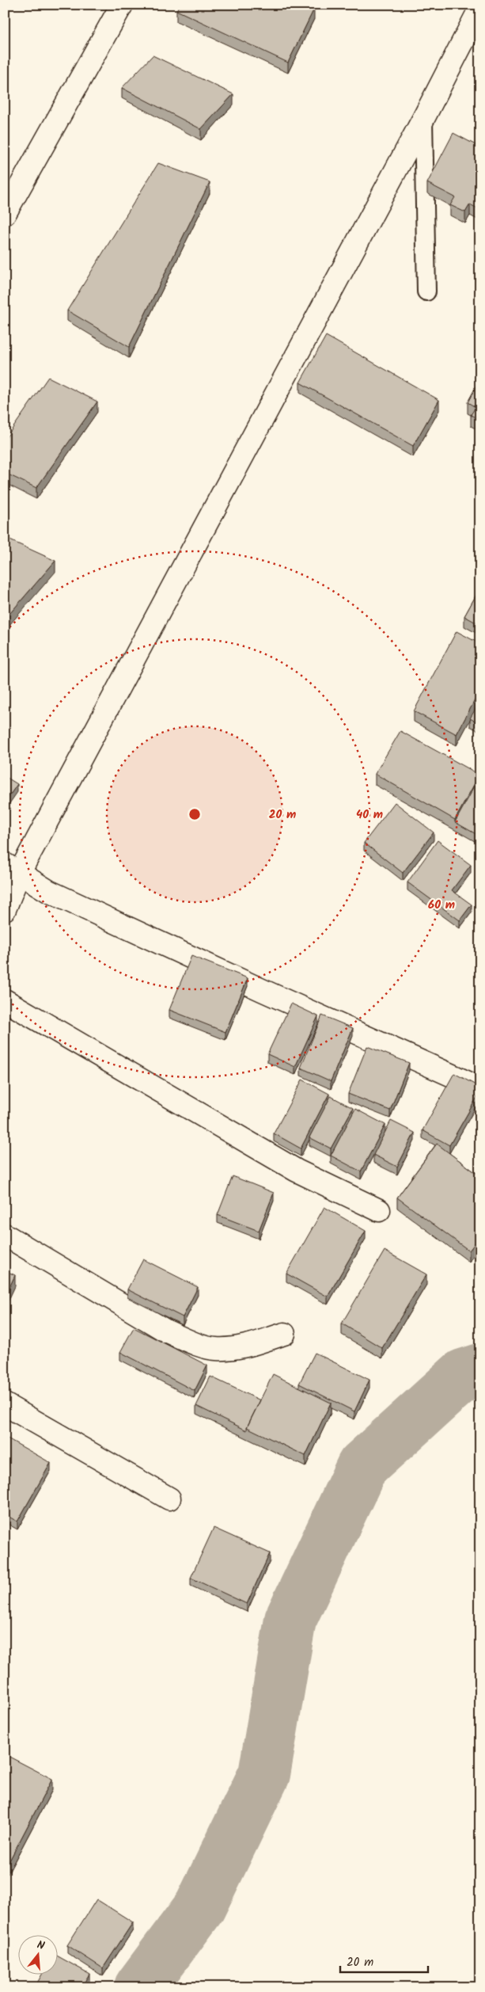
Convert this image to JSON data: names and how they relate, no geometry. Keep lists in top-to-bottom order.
{
  "scale_bar": "20 m",
  "north": "top",
  "rings": ["20 m", "40 m", "60 m"]
}
